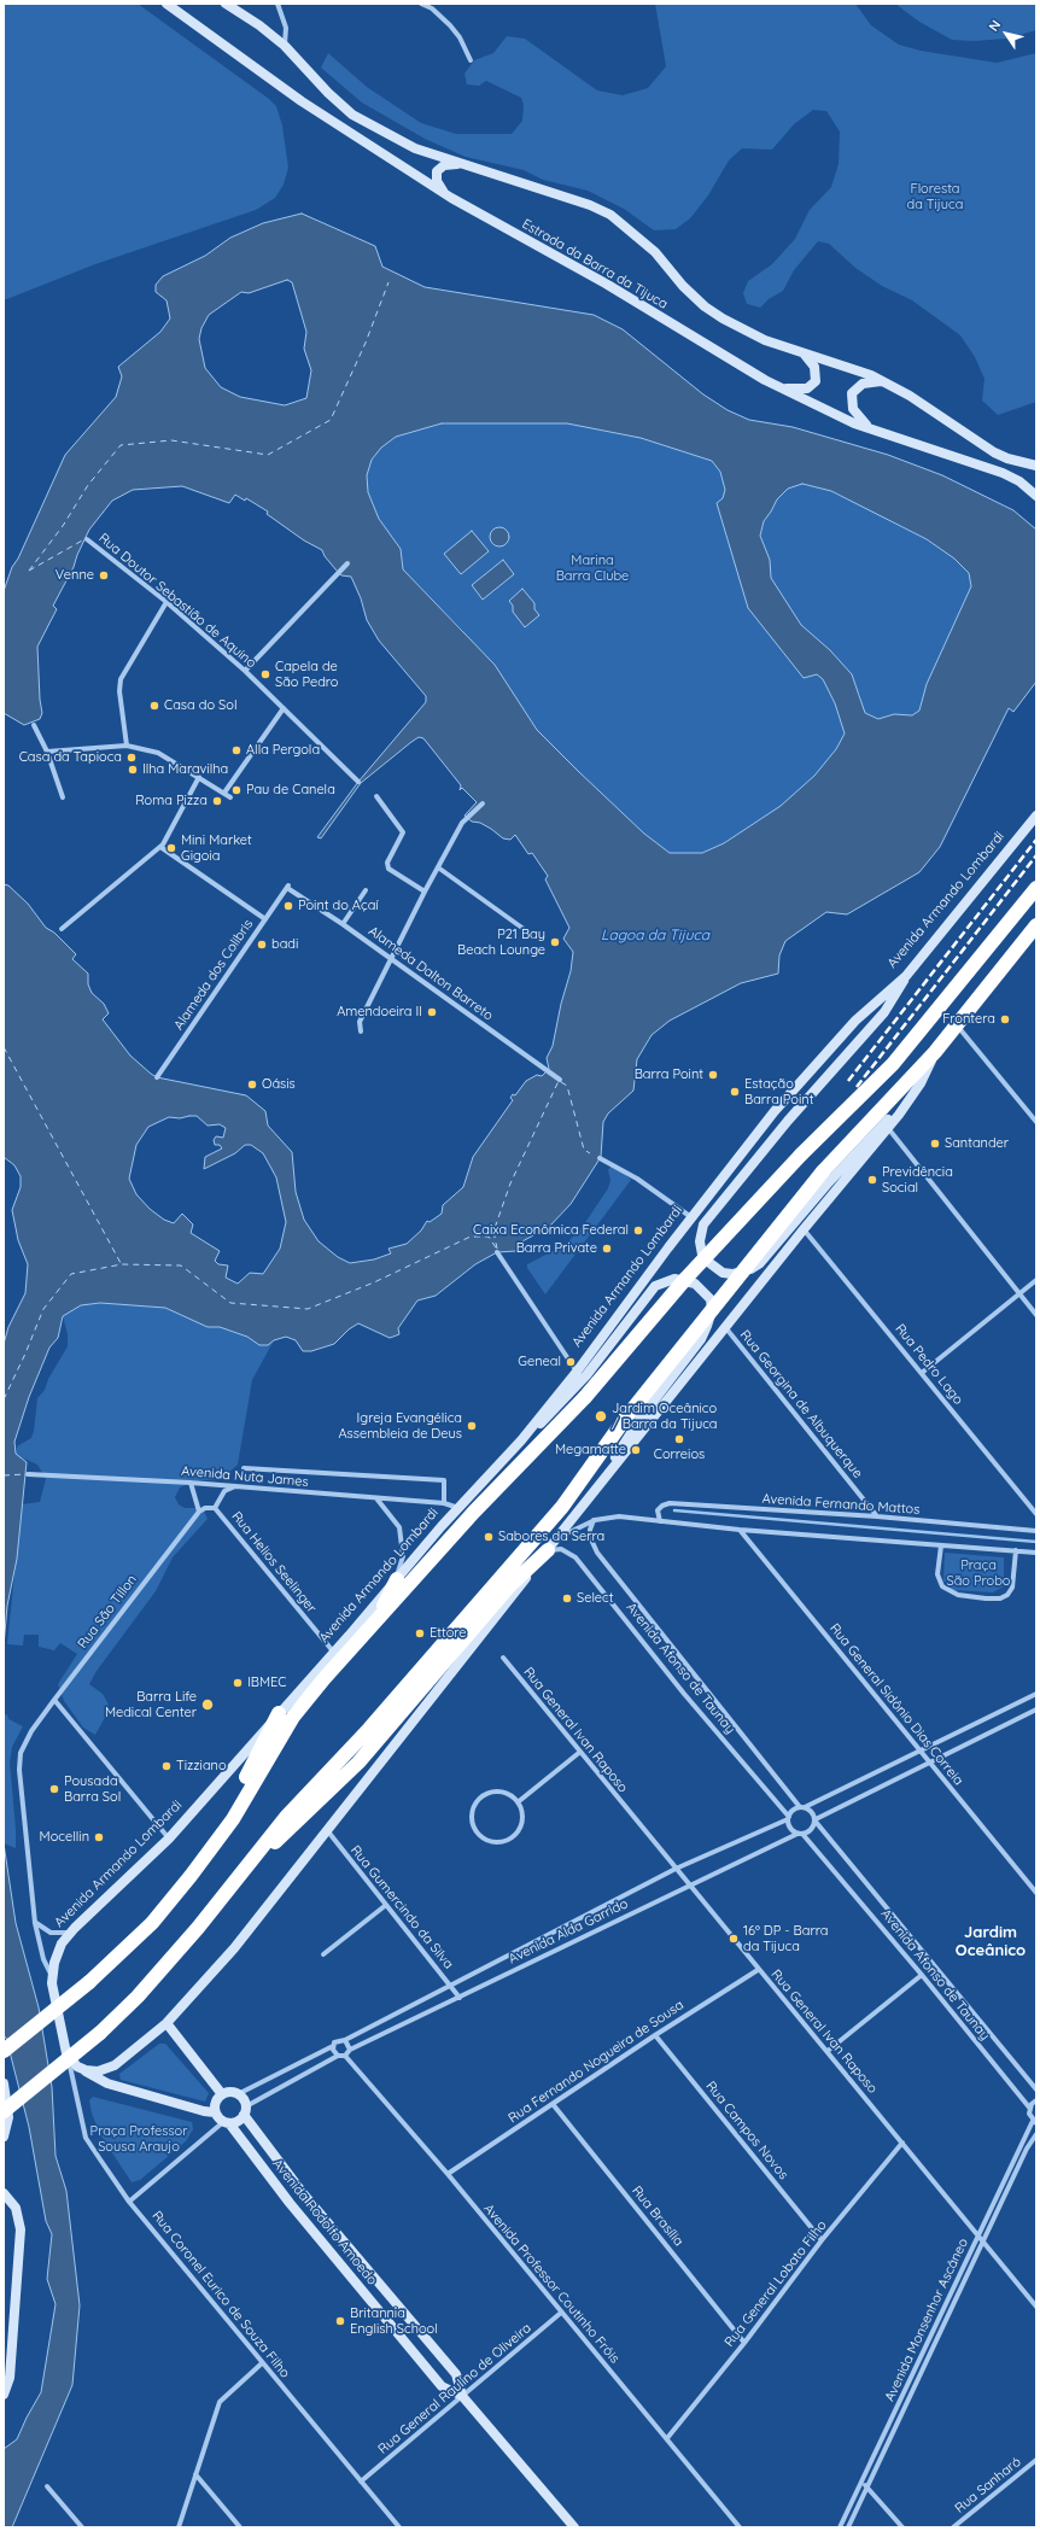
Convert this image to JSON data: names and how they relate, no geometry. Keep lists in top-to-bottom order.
{
  "streets": {
    "highway": ["Avenida Armando Lombardi"],
    "main road": ["Estrada da Barra da Tijuca", "Avenida Rodolfo Amoedo"],
    "street": [
      "Rua Doutor Sebastião de Aquino",
      "Alameda Dalton Barreto",
      "Alameda dos Colibris",
      "Rua Pedro Lago",
      "Rua Georgina de Albuquerque",
      "Avenida Nuta James",
      "Avenida Fernando Mattos",
      "Rua Helios Seelinger",
      "Rua São Tillon",
      "Avenida Afonso de Taunay",
      "Rua General Sidônio Dias Correia",
      "Rua General Ivan Raposo",
      "Rua Gumercindo da Silva",
      "Avenida Alda Garrido",
      "Rua Fernando Nogueira de Sousa",
      "Rua Campos Novos",
      "Rua Brasília",
      "Avenida Professor Coutinho Fróis",
      "Rua General Lobato Filho",
      "Rua Coronel Eurico de Souza Filho",
      "Avenida Monsenhor Ascâneo",
      "Rua General Raulino de Oliveira",
      "Rua Sanharó"
    ]
  },
  "crossings": [
    ["Avenida Armando Lombardi", "Avenida Nuta James"],
    ["Avenida Armando Lombardi", "Rua Helios Seelinger"],
    ["Avenida Armando Lombardi", "Rua Coronel Eurico de Souza Filho"],
    ["Alameda Dalton Barreto", "Alameda dos Colibris"],
    ["Rua Georgina de Albuquerque", "Avenida Fernando Mattos"],
    ["Avenida Nuta James", "Rua Helios Seelinger"],
    ["Rua Helios Seelinger", "Rua São Tillon"],
    ["Avenida Afonso de Taunay", "Avenida Alda Garrido"],
    ["Rua General Ivan Raposo", "Avenida Alda Garrido"],
    ["Rua General Ivan Raposo", "Rua Fernando Nogueira de Sousa"],
    ["Rua General Ivan Raposo", "Rua General Lobato Filho"],
    ["Rua General Ivan Raposo", "Avenida Monsenhor Ascâneo"],
    ["Rua Gumercindo da Silva", "Avenida Alda Garrido"],
    ["Avenida Alda Garrido", "Avenida Professor Coutinho Fróis"],
    ["Rua Fernando Nogueira de Sousa", "Rua Campos Novos"],
    ["Rua Fernando Nogueira de Sousa", "Rua Brasília"],
    ["Rua Fernando Nogueira de Sousa", "Avenida Professor Coutinho Fróis"],
    ["Rua Campos Novos", "Rua General Lobato Filho"],
    ["Rua Brasília", "Rua General Lobato Filho"],
    ["Avenida Rodolfo Amoedo", "Rua General Raulino de Oliveira"],
    ["Avenida Professor Coutinho Fróis", "Rua General Lobato Filho"],
    ["Avenida Professor Coutinho Fróis", "Rua General Raulino de Oliveira"],
    ["Rua Coronel Eurico de Souza Filho", "Rua General Raulino de Oliveira"]
  ],
  "districts": ["Jardim Oceânico"],
  "water": ["Lagoa da Tijuca"],
  "parks": [
    "Floresta da Tijuca",
    "Marina Barra Clube",
    "Praça São Probo",
    "Praça Professor Sousa Araujo"
  ],
  "places": [
    "Venne",
    "Capela de São Pedro",
    "Casa do Sol",
    "Alla Pergola",
    "Casa da Tapioca",
    "Ilha Maravilha",
    "Pau de Canela",
    "Roma Pizza",
    "Mini Market Gigoia",
    "Point do Açaí",
    "P21 Bay Beach Lounge",
    "badi",
    "Amendoeira II",
    "Frontera",
    "Barra Point",
    "Oásis",
    "Estação Barra Point",
    "Santander",
    "Previdência Social",
    "Caixa Econômica Federal",
    "Barra Private",
    "Geneal",
    "Jardim Oceânico / Barra da Tijuca",
    "Igreja Evangélica Assembleia de Deus",
    "Correios",
    "Megamatte",
    "Sabores da Serra",
    "Select",
    "Ettore",
    "IBMEC",
    "Barra Life Medical Center",
    "Tizziano",
    "Pousada Barra Sol",
    "Mocellin",
    "16º DP - Barra da Tijuca",
    "Britannia English School"
  ],
  "north": "top left"
}
